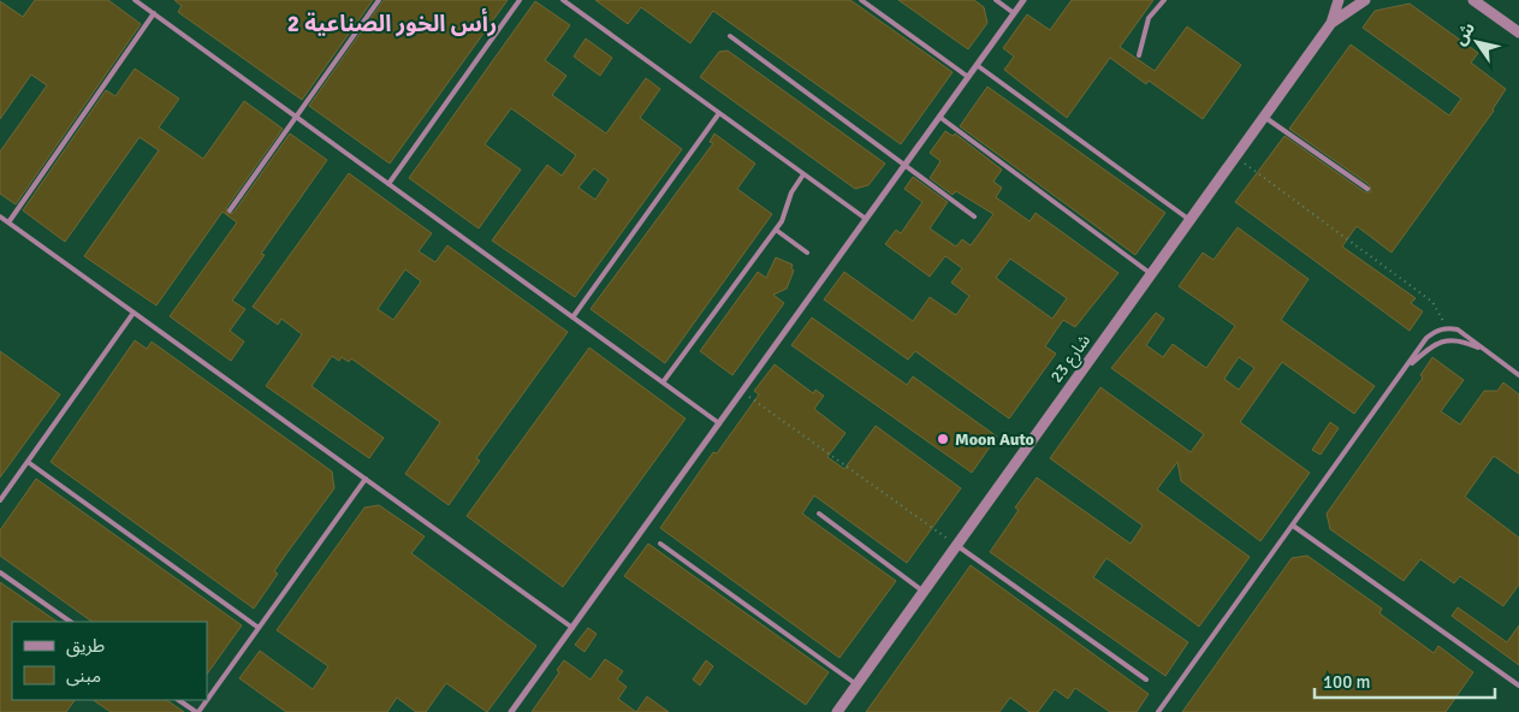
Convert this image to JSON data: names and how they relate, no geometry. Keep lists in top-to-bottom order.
{
  "streets": {
    "street": ["شارع 23"]
  },
  "districts": ["رأس الخور الصناعية 2"],
  "places": ["Moon Auto"],
  "legend": ["طريق", "مبنى"],
  "scale_bar": "100 m",
  "north": "top left"
}
